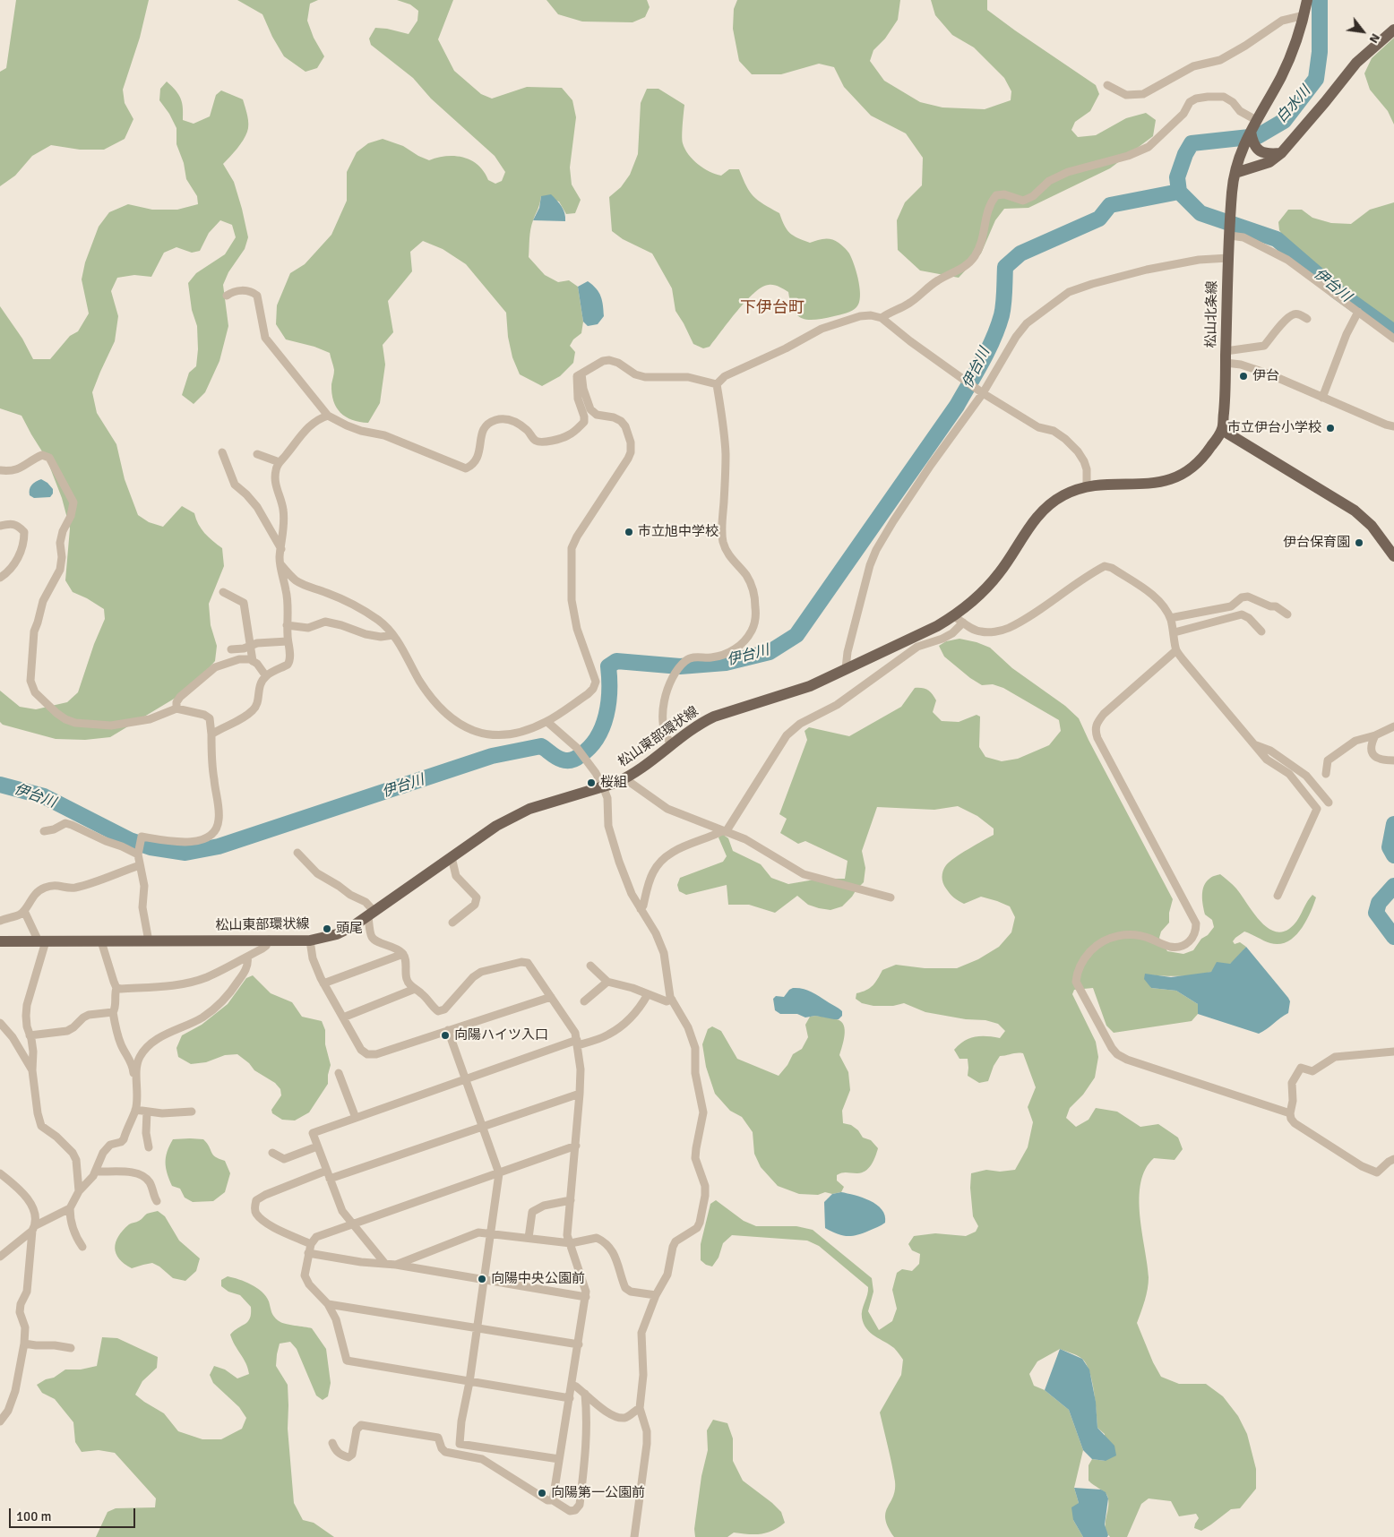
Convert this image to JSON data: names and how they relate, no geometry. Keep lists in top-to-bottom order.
{
  "streets": {
    "main road": ["松山北条線", "松山東部環状線"]
  },
  "crossings": [
    ["松山北条線", "松山東部環状線"]
  ],
  "districts": ["下伊台町"],
  "water": ["白水川", "伊台川"],
  "places": [
    "伊台",
    "市立伊台小学校",
    "市立旭中学校",
    "伊台保育園",
    "桜組",
    "頭尾",
    "向陽ハイツ入口",
    "向陽中央公園前",
    "向陽第一公園前"
  ],
  "scale_bar": "100 m",
  "north": "bottom right"
}
